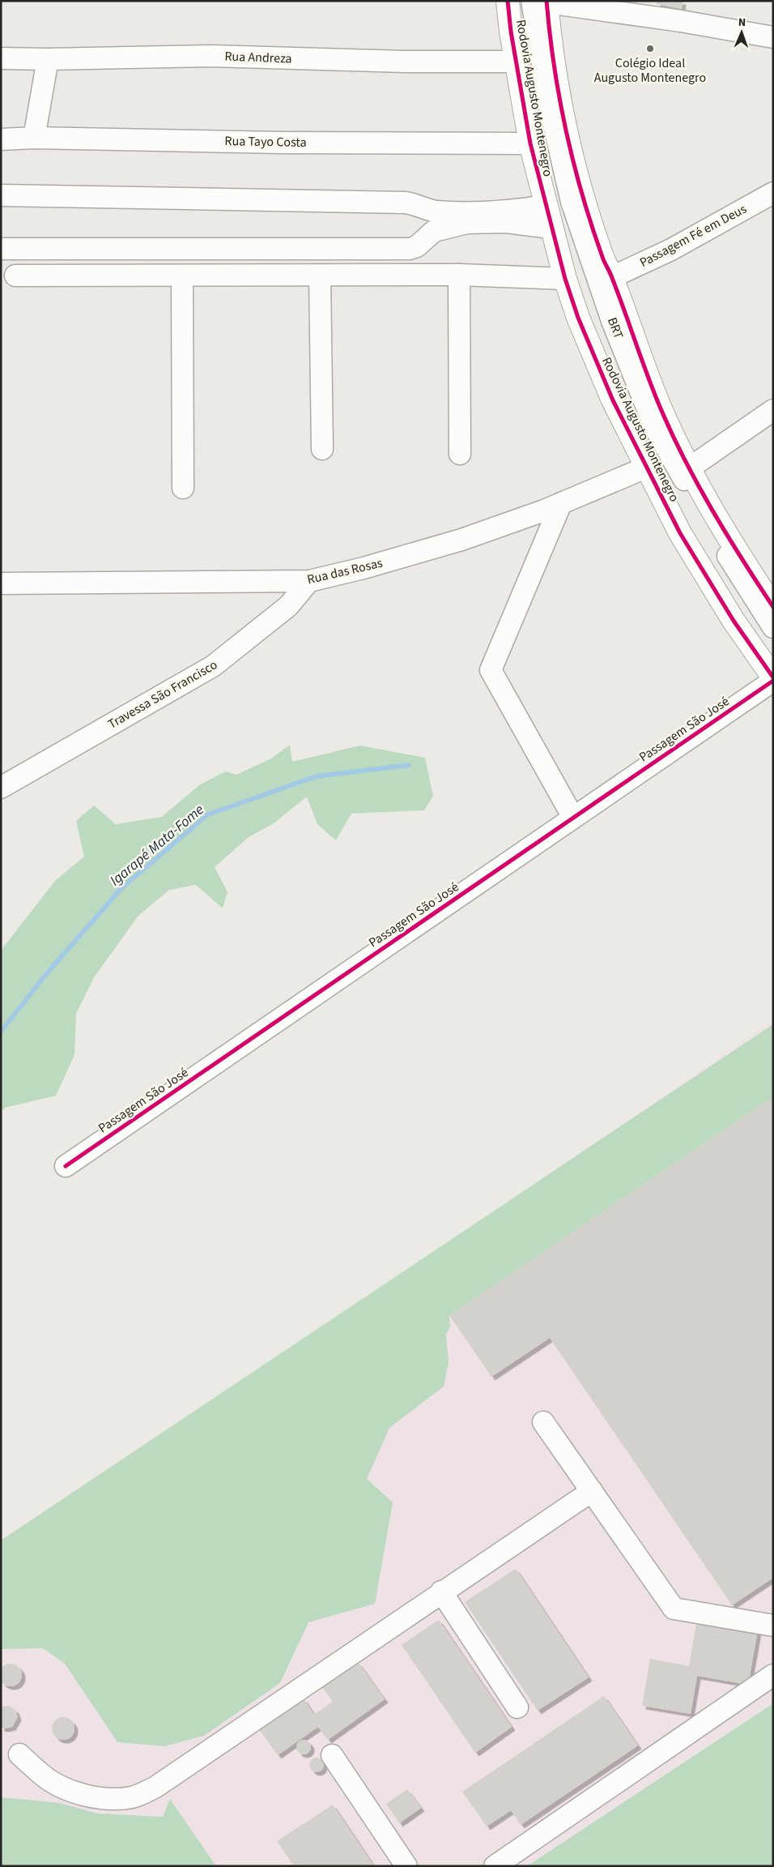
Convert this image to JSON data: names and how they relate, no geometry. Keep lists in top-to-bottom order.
{
  "streets": {
    "main road": ["Rodovia Augusto Montenegro"],
    "street": [
      "Rua Andreza",
      "Rua Tayo Costa",
      "Passagem Fé em Deus",
      "BRT",
      "Rua das Rosas",
      "Travessa São Francisco",
      "Passagem São José"
    ]
  },
  "crossings": [
    ["Rua Andreza", "Rodovia Augusto Montenegro"],
    ["Rodovia Augusto Montenegro", "Rua Tayo Costa"],
    ["Rodovia Augusto Montenegro", "Passagem Fé em Deus"],
    ["Rodovia Augusto Montenegro", "BRT"],
    ["Rodovia Augusto Montenegro", "Rua das Rosas"],
    ["Rua das Rosas", "Travessa São Francisco"]
  ],
  "water": ["Igarapé Mata-Fome"],
  "places": ["Colégio Ideal Augusto Montenegro"],
  "north": "top"
}
